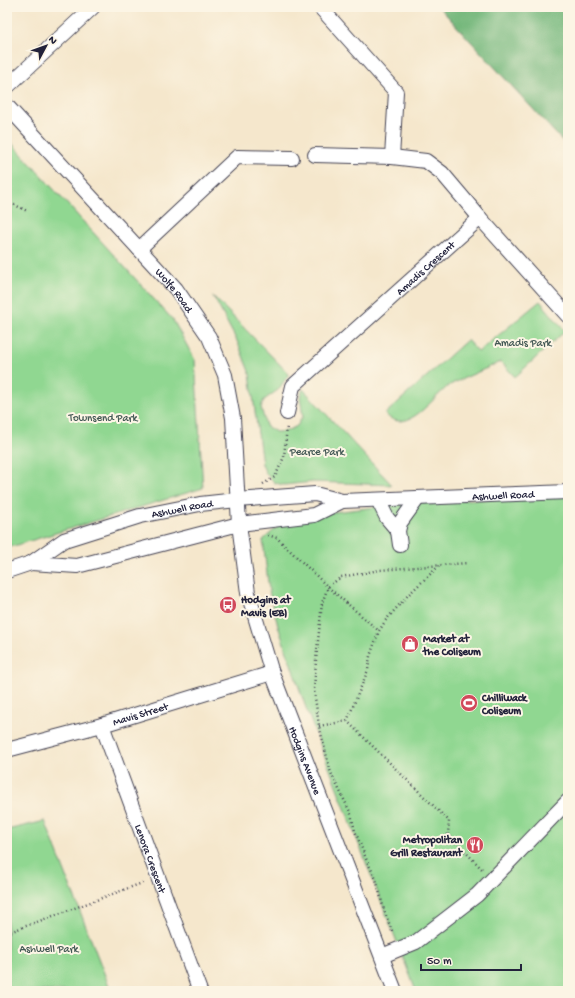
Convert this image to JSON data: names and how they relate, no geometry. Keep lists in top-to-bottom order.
{
  "streets": {
    "street": [
      "Amadis Crescent",
      "Wolfe Road",
      "Ashwell Road",
      "Mavis Street",
      "Hodgins Avenue",
      "Lenora Crescent"
    ]
  },
  "crossings": [
    ["Wolfe Road", "Ashwell Road"],
    ["Wolfe Road", "Hodgins Avenue"],
    ["Ashwell Road", "Hodgins Avenue"],
    ["Mavis Street", "Hodgins Avenue"],
    ["Mavis Street", "Lenora Crescent"]
  ],
  "parks": [
    "Amadis Park",
    "Townsend Park",
    "Pearce Park",
    "Ashwell Park"
  ],
  "places": {
    "bus stop": ["Hodgins at Mavis (EB)"],
    "shop": ["Market at the Coliseum"],
    "sports": ["Chilliwack Coliseum"],
    "restaurant": ["Metropolitan Grill Restaurant"]
  },
  "scale_bar": "50 m",
  "north": "top right"
}
